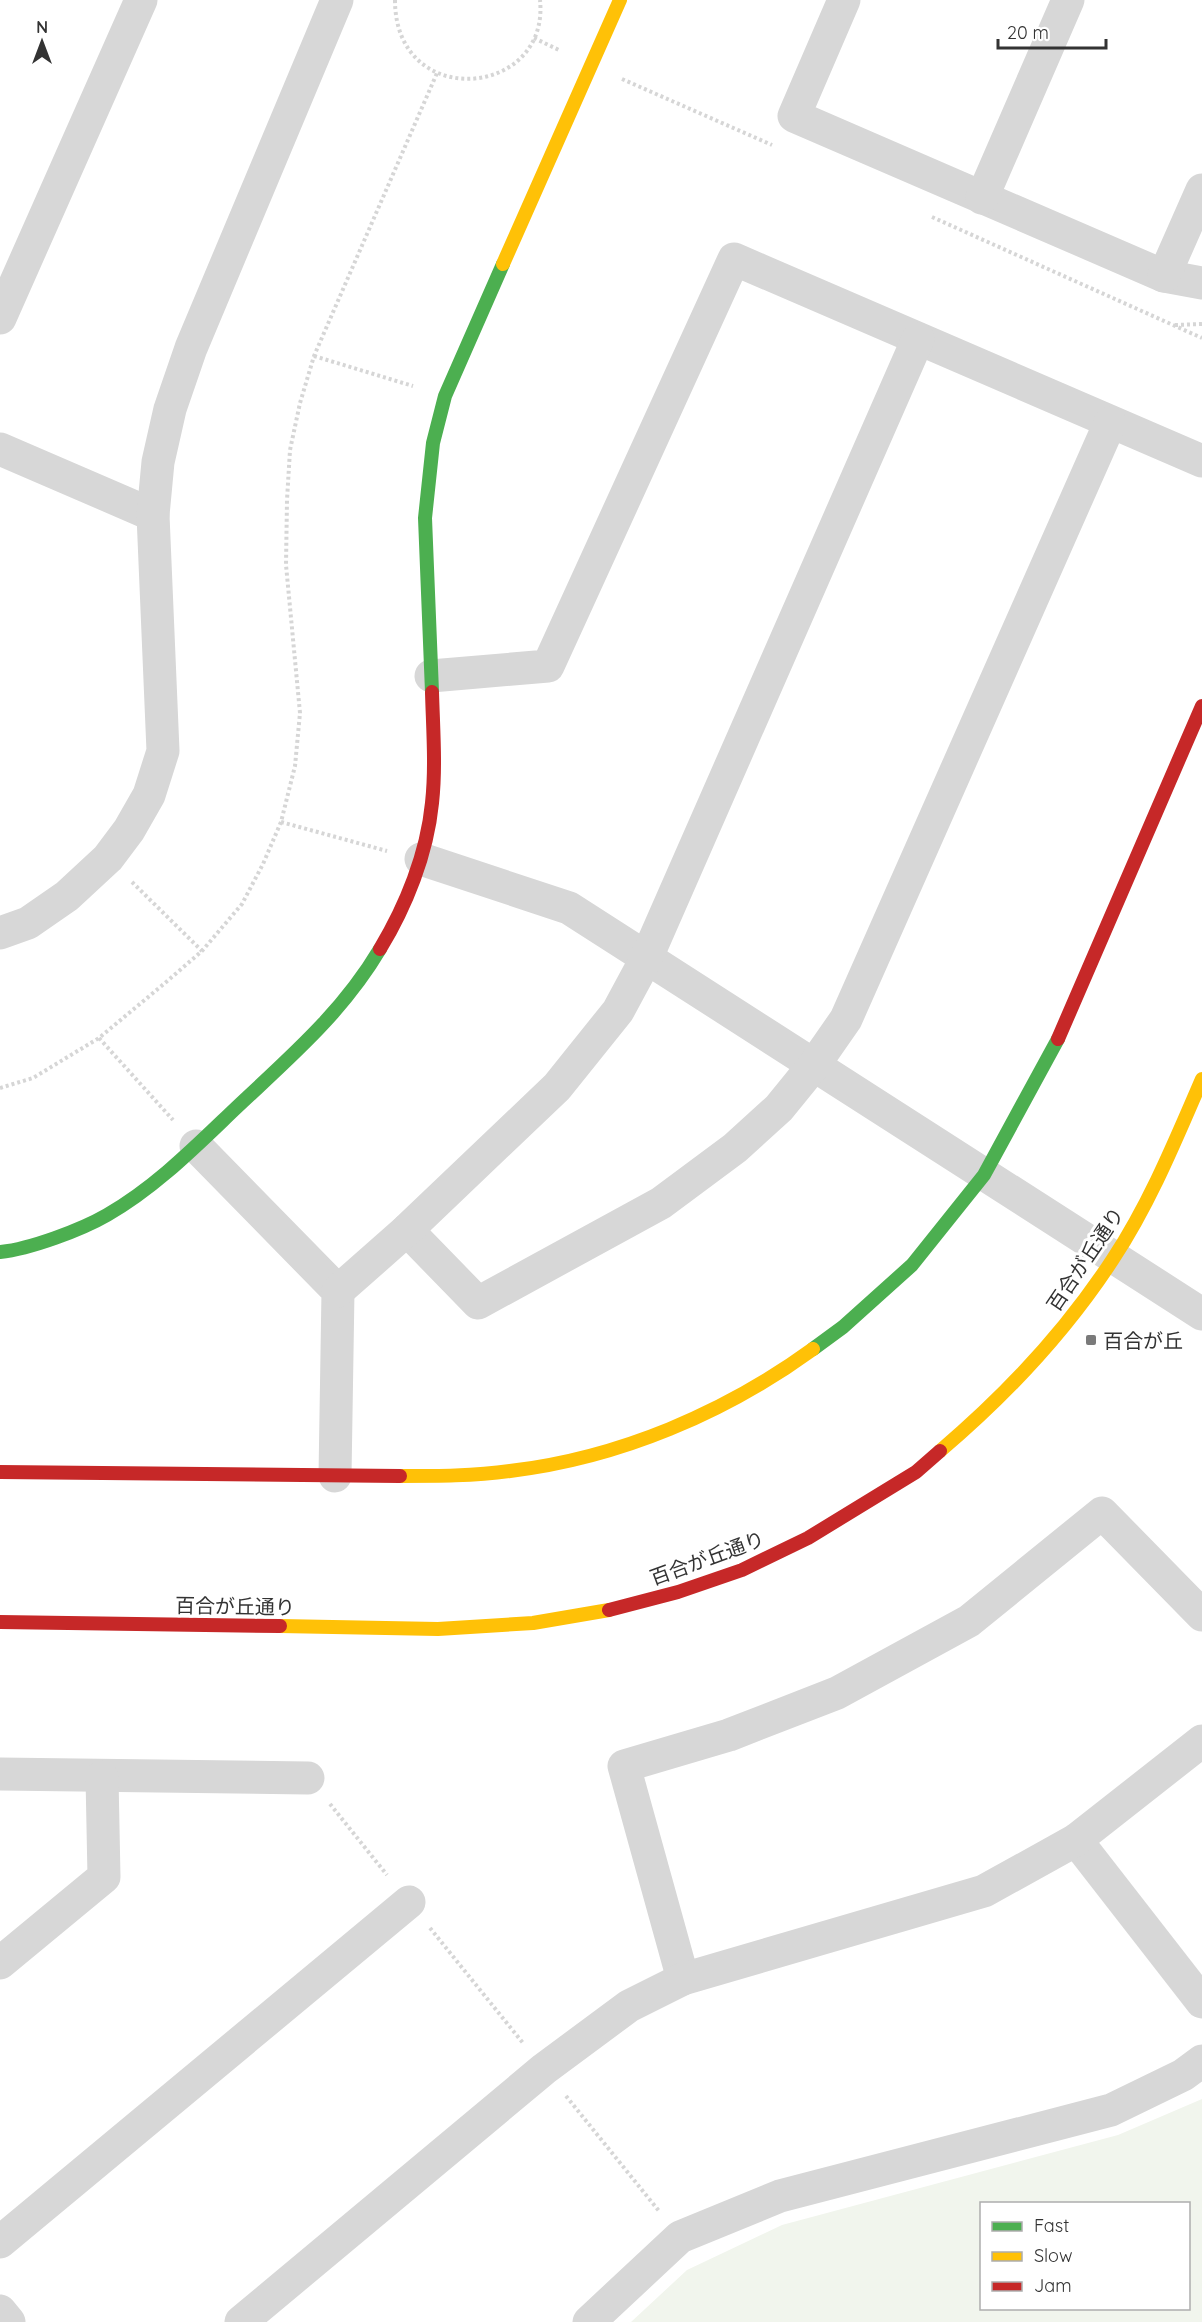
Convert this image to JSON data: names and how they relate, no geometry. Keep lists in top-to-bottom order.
{
  "streets": {
    "street": ["百合が丘通り"]
  },
  "places": {
    "transit": ["百合が丘"]
  },
  "legend": ["Fast", "Slow", "Jam"],
  "scale_bar": "20 m",
  "north": "top"
}
